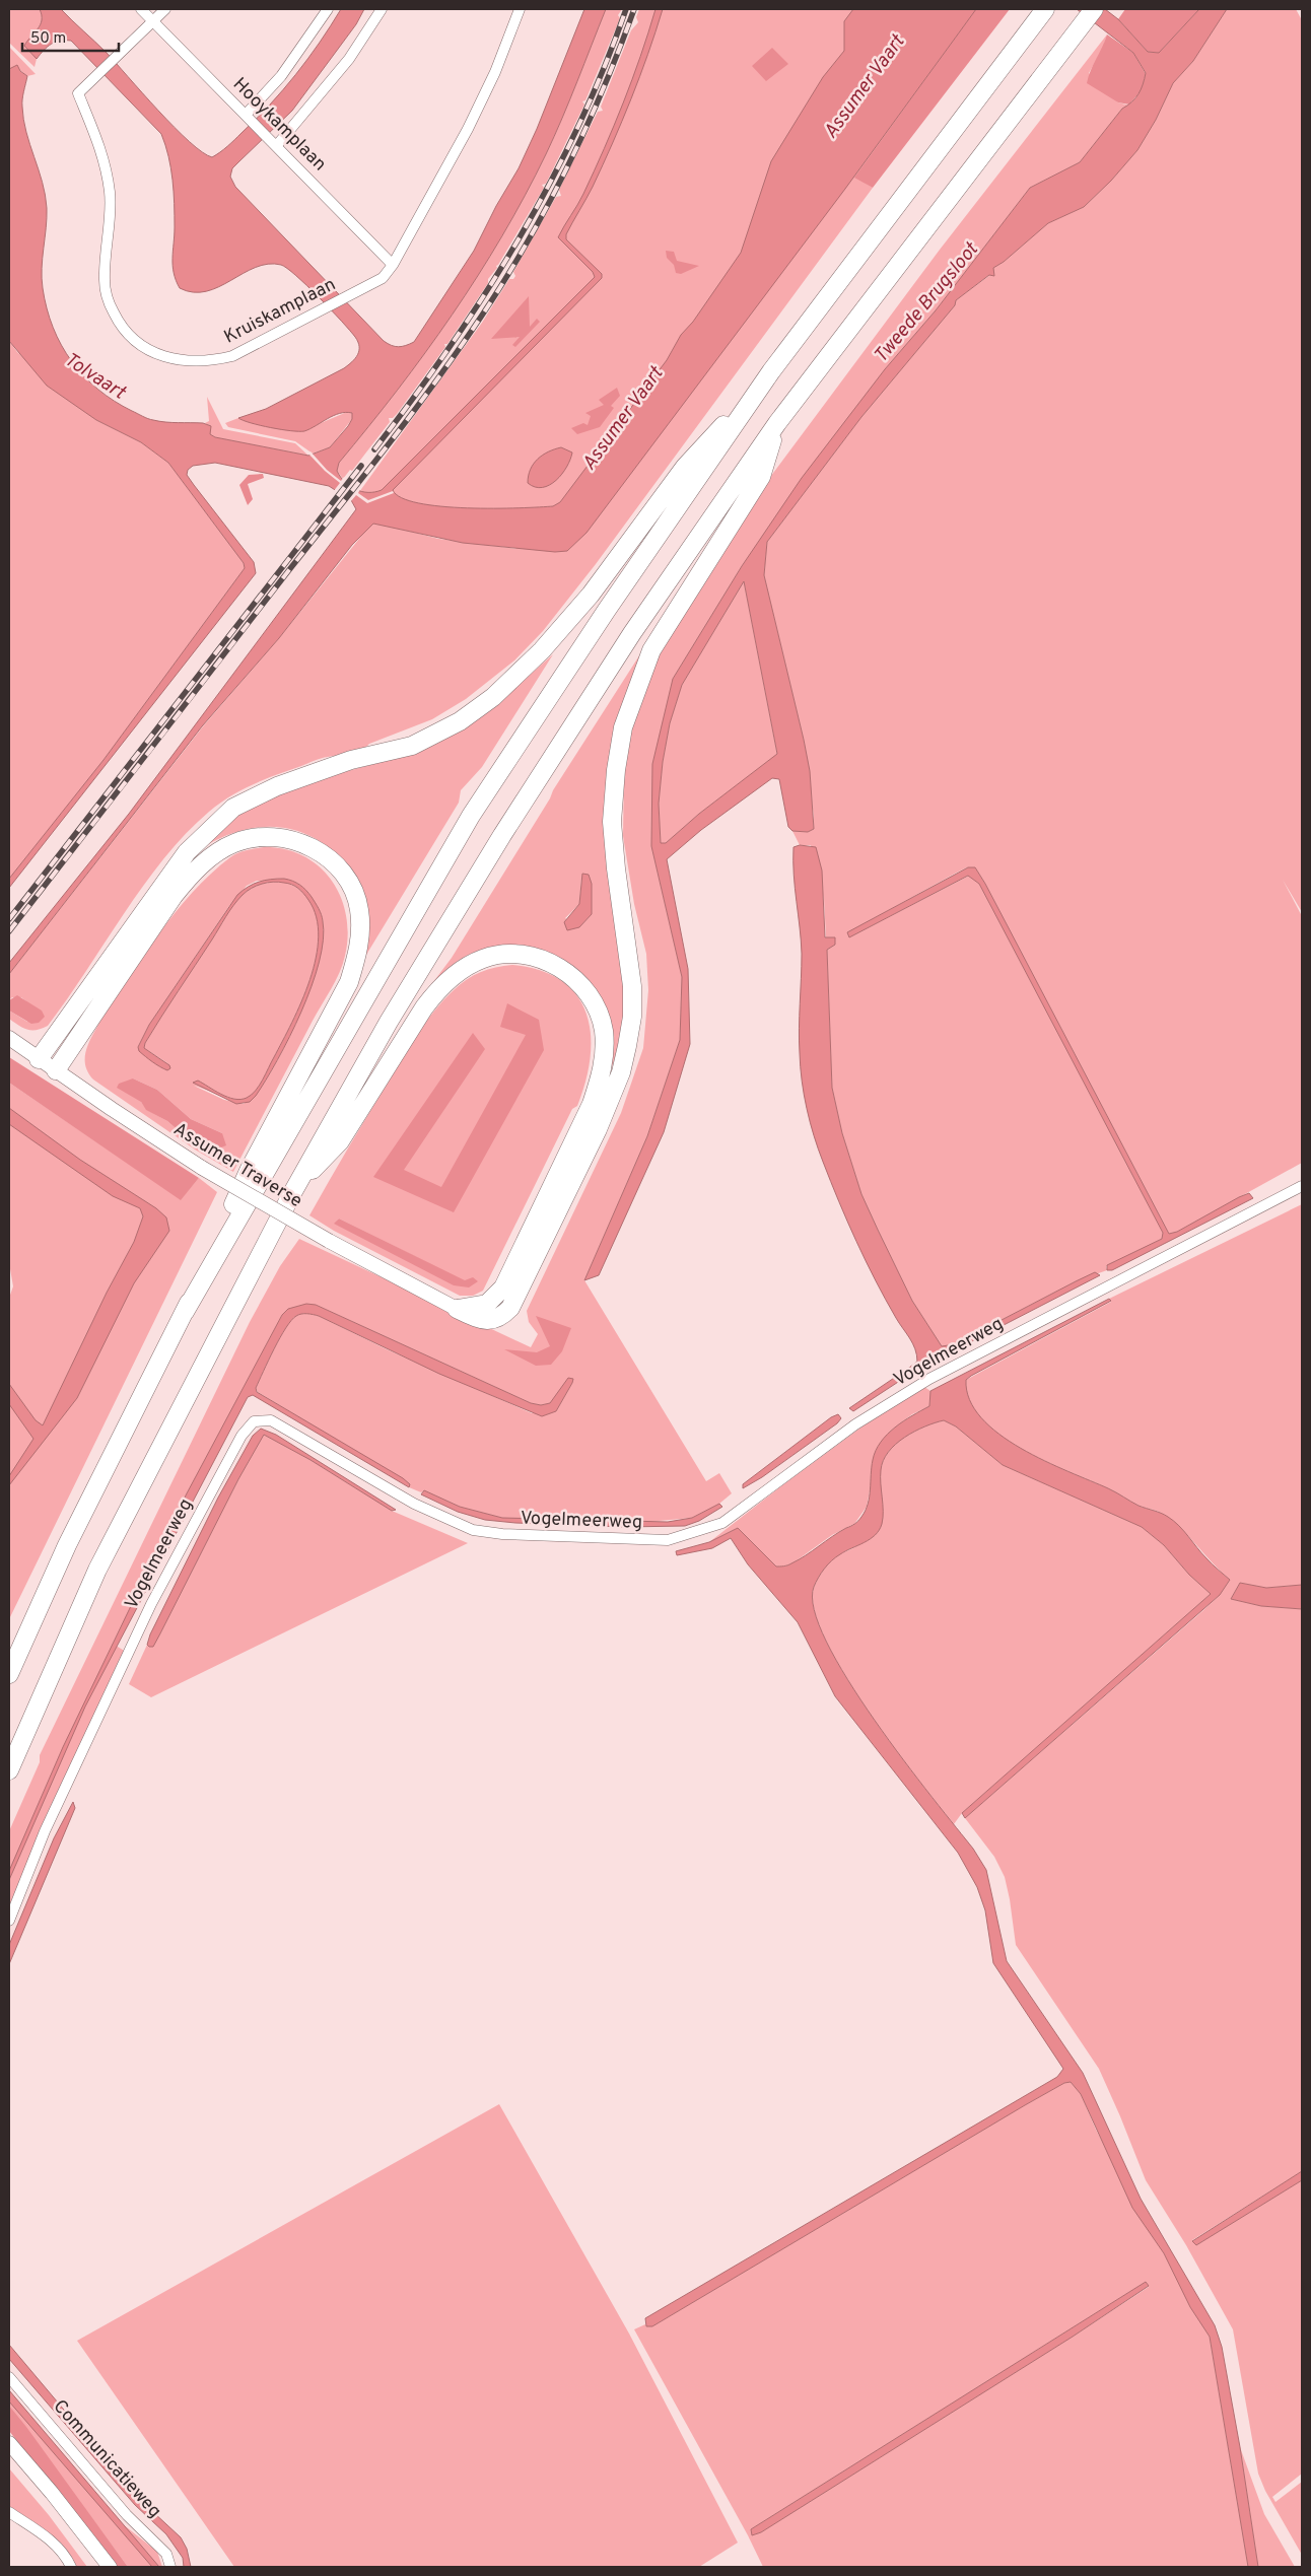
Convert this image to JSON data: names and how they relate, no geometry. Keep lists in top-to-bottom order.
{
  "streets": {
    "main road": ["Assumer Traverse"],
    "street": [
      "Hooykamplaan",
      "Kruiskamplaan",
      "Vogelmeerweg",
      "Communicatieweg"
    ]
  },
  "crossings": [
    ["Hooykamplaan", "Kruiskamplaan"]
  ],
  "water": ["Assumer Vaart", "Tweede Brugsloot", "Tolvaart"],
  "scale_bar": "50 m"
}
